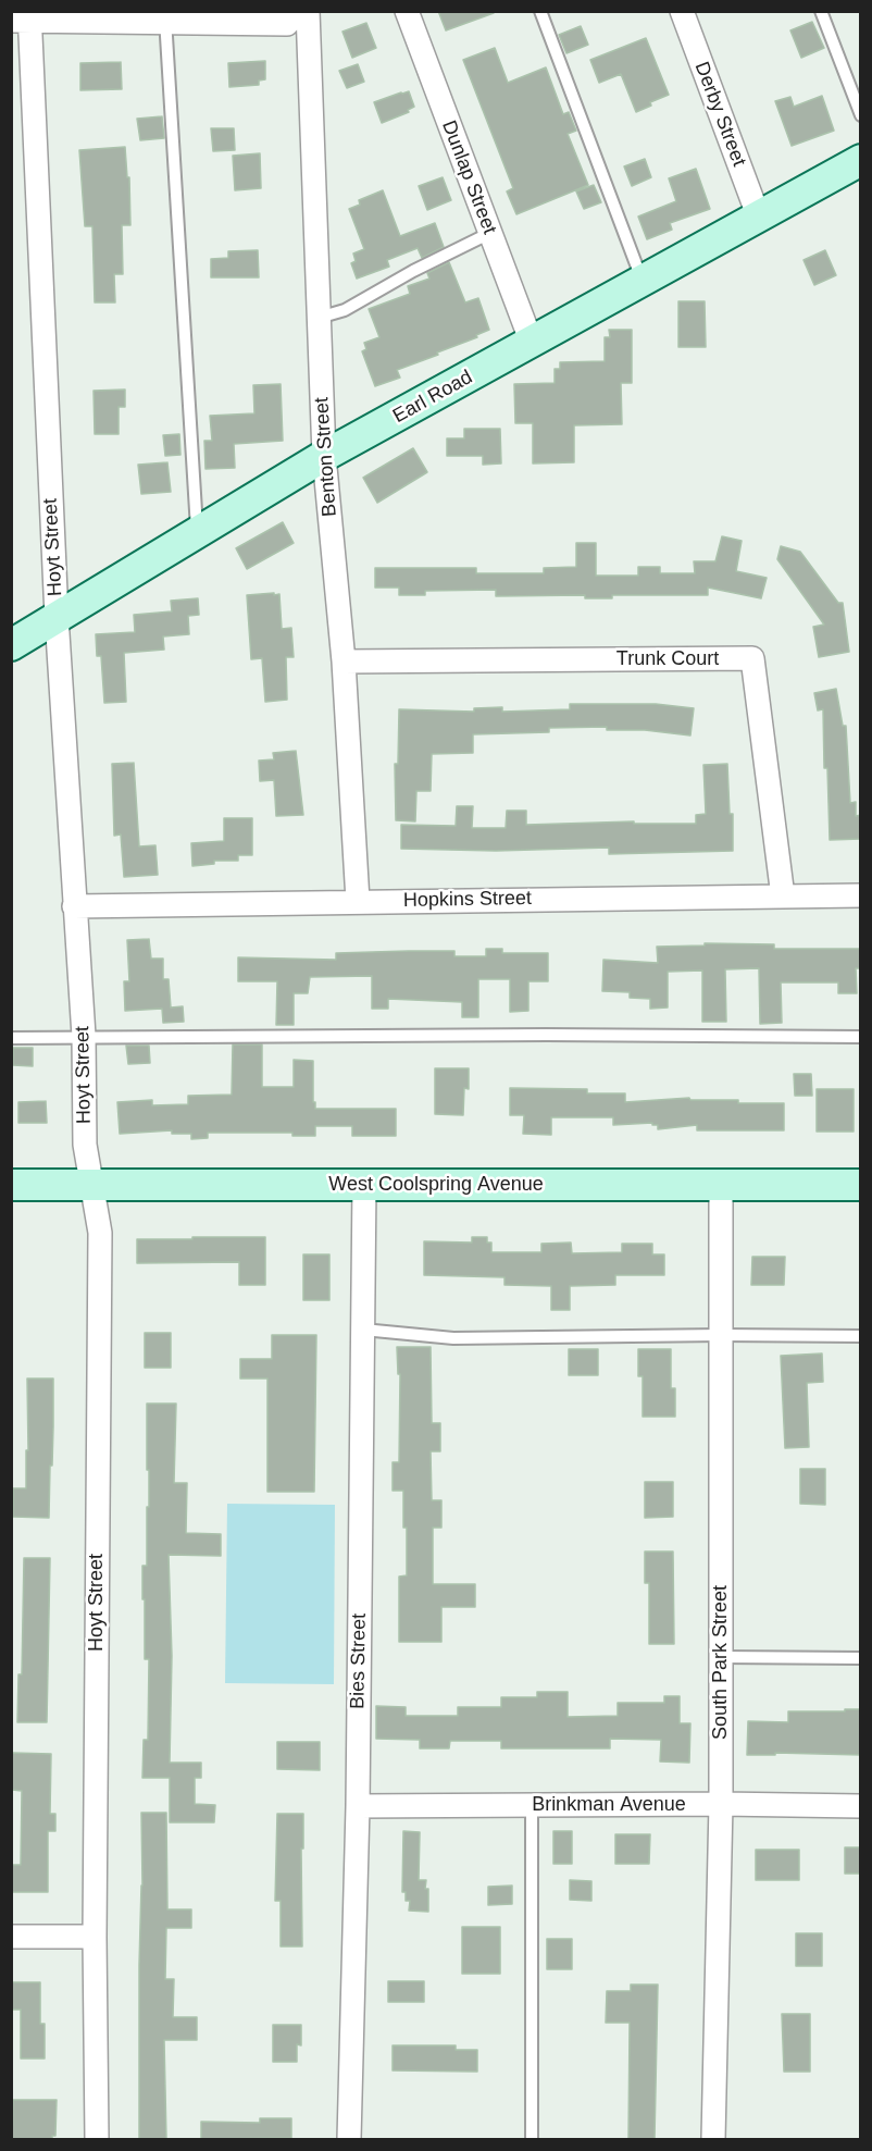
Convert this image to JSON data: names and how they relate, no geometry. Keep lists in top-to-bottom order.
{
  "streets": {
    "street": [
      "Derby Street",
      "Dunlap Street",
      "Earl Road",
      "Benton Street",
      "Hoyt Street",
      "Trunk Court",
      "Hopkins Street",
      "West Coolspring Avenue",
      "Bies Street",
      "South Park Street",
      "Brinkman Avenue"
    ]
  },
  "crossings": [
    ["Derby Street", "Earl Road"],
    ["Dunlap Street", "Earl Road"],
    ["Earl Road", "Benton Street"],
    ["Earl Road", "Hoyt Street"],
    ["Benton Street", "Trunk Court"],
    ["Benton Street", "Hopkins Street"],
    ["Hoyt Street", "Hopkins Street"],
    ["Hoyt Street", "West Coolspring Avenue"],
    ["Trunk Court", "Hopkins Street"],
    ["West Coolspring Avenue", "Bies Street"],
    ["West Coolspring Avenue", "South Park Street"],
    ["Bies Street", "Brinkman Avenue"],
    ["South Park Street", "Brinkman Avenue"]
  ]
}
